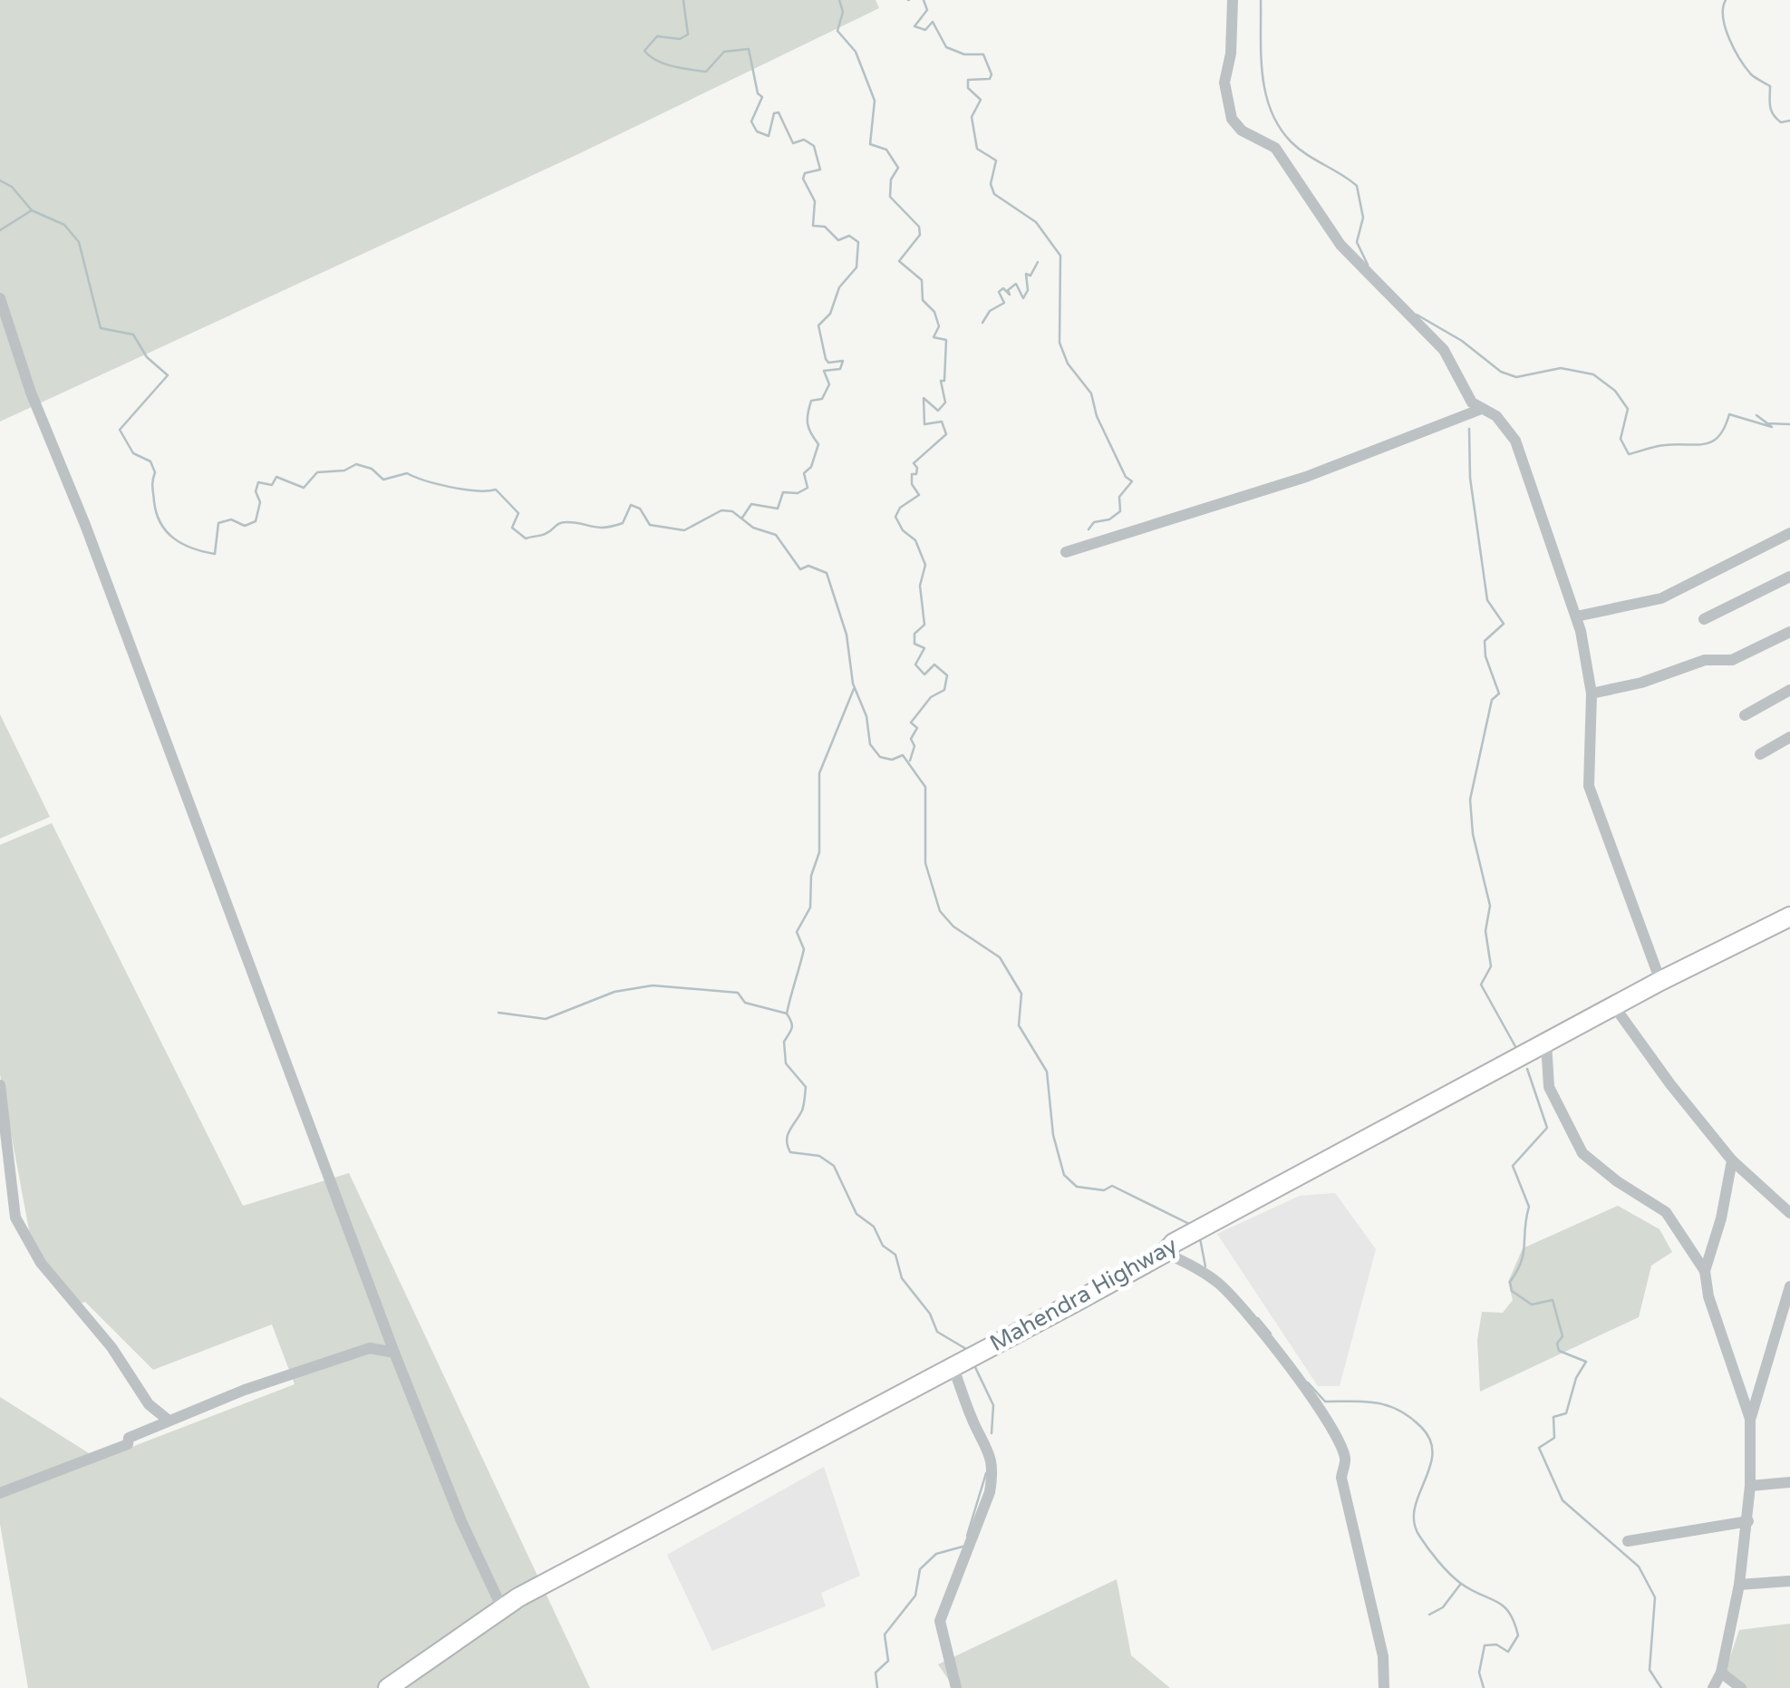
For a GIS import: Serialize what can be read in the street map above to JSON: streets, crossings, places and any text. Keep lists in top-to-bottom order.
{
  "streets": {
    "highway": ["Mahendra Highway"]
  }
}
